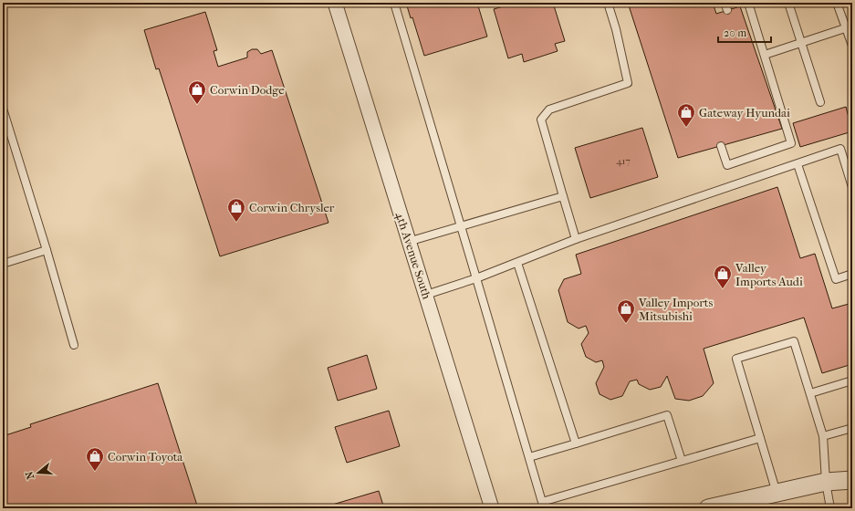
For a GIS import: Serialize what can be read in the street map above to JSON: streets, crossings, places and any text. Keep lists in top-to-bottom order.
{
  "streets": {
    "street": ["4th Avenue South"]
  },
  "places": {
    "shop": [
      "Corwin Dodge",
      "Gateway Hyundai",
      "Corwin Chrysler",
      "Valley Imports Audi",
      "Valley Imports Mitsubishi",
      "Corwin Toyota"
    ]
  },
  "house_numbers": ["417"],
  "scale_bar": "20 m",
  "north": "left"
}
